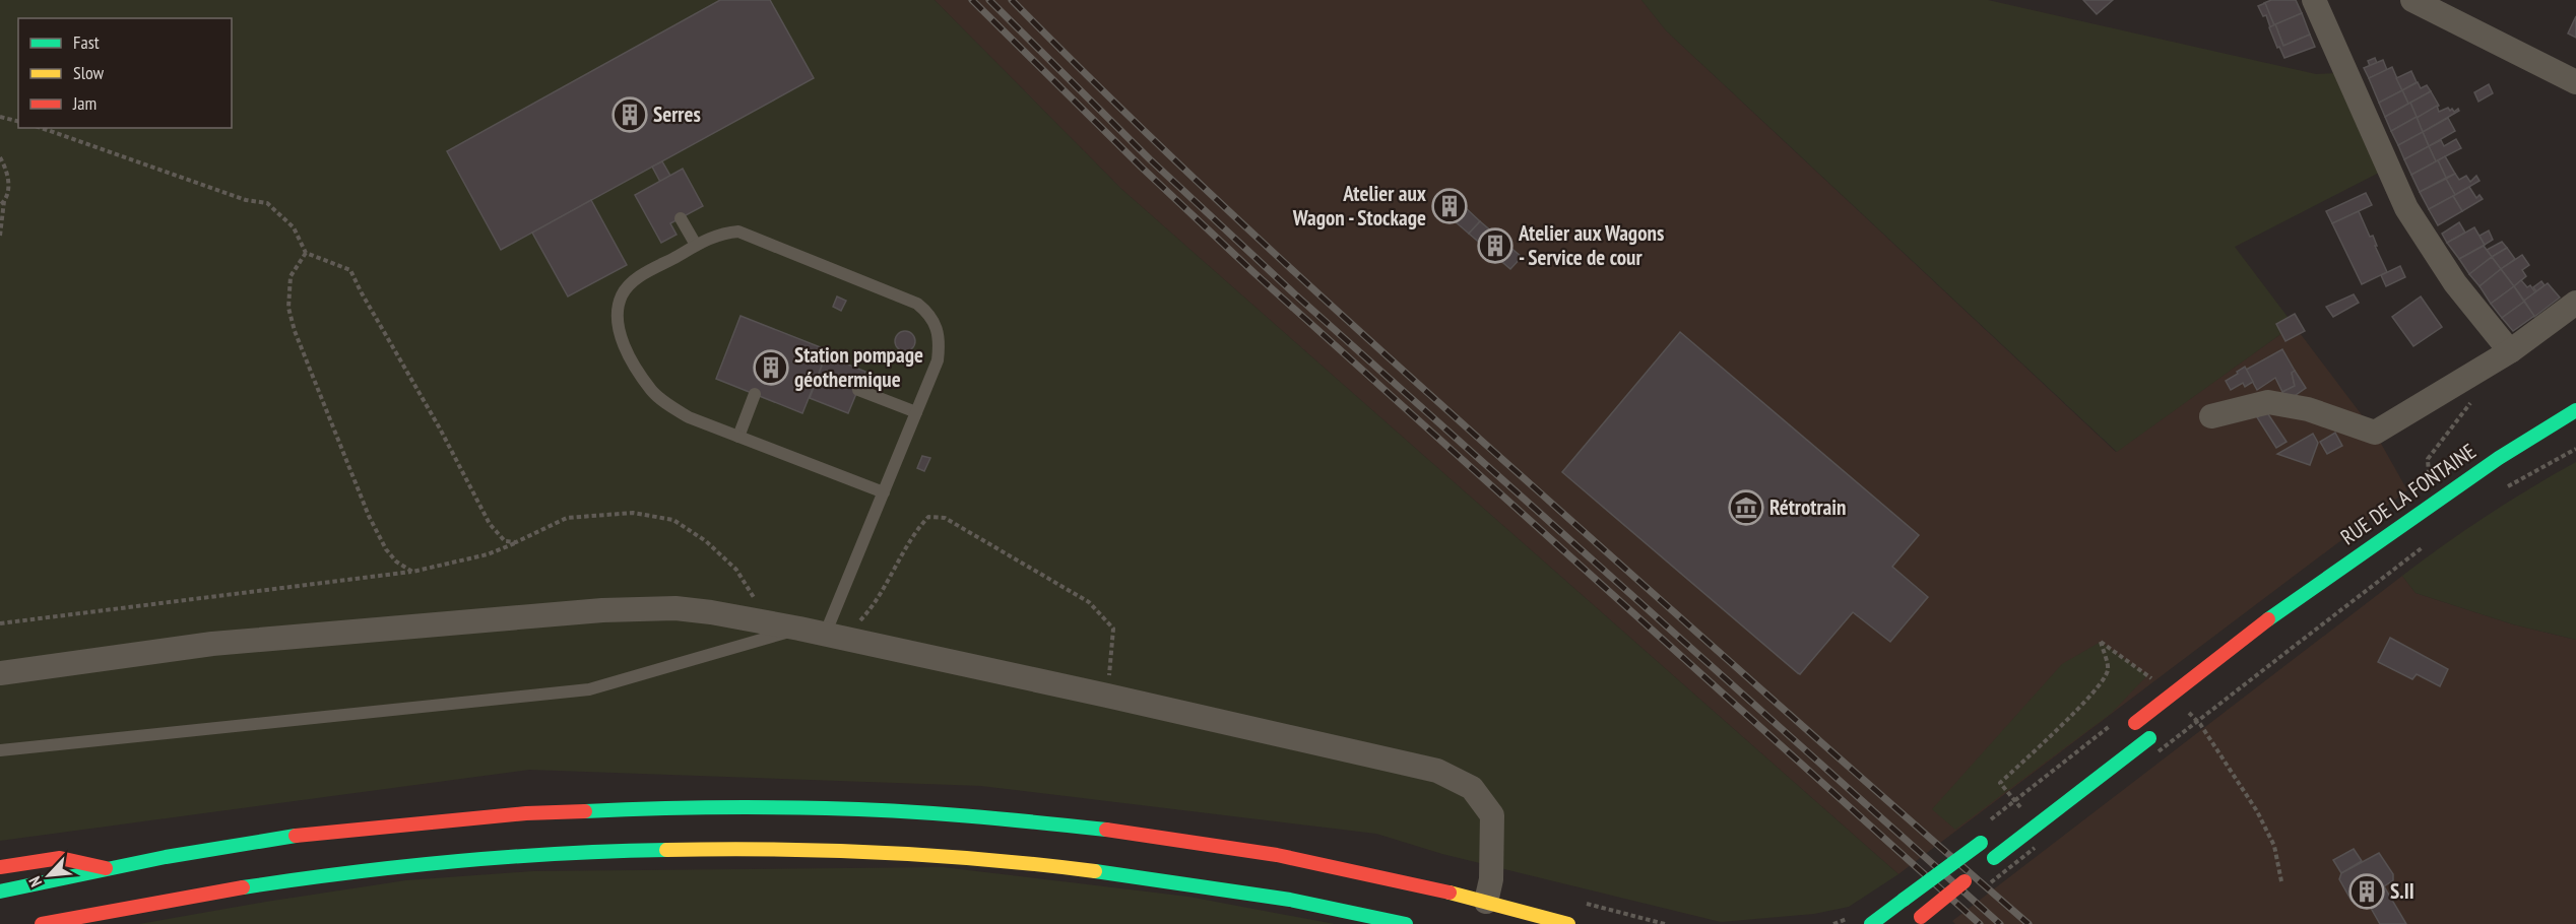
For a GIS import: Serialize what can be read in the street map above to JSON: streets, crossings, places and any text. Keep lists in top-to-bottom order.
{
  "streets": {
    "main road": ["RUE DE LA FONTAINE"]
  },
  "places": {
    "building": [
      "Serres",
      "Atelier aux Wagon - Stockage",
      "Atelier aux Wagons - Service de cour",
      "Station pompage géothermique",
      "S.II"
    ],
    "museum": ["Rétrotrain"]
  },
  "legend": ["Fast", "Slow", "Jam"],
  "north": "bottom left"
}
